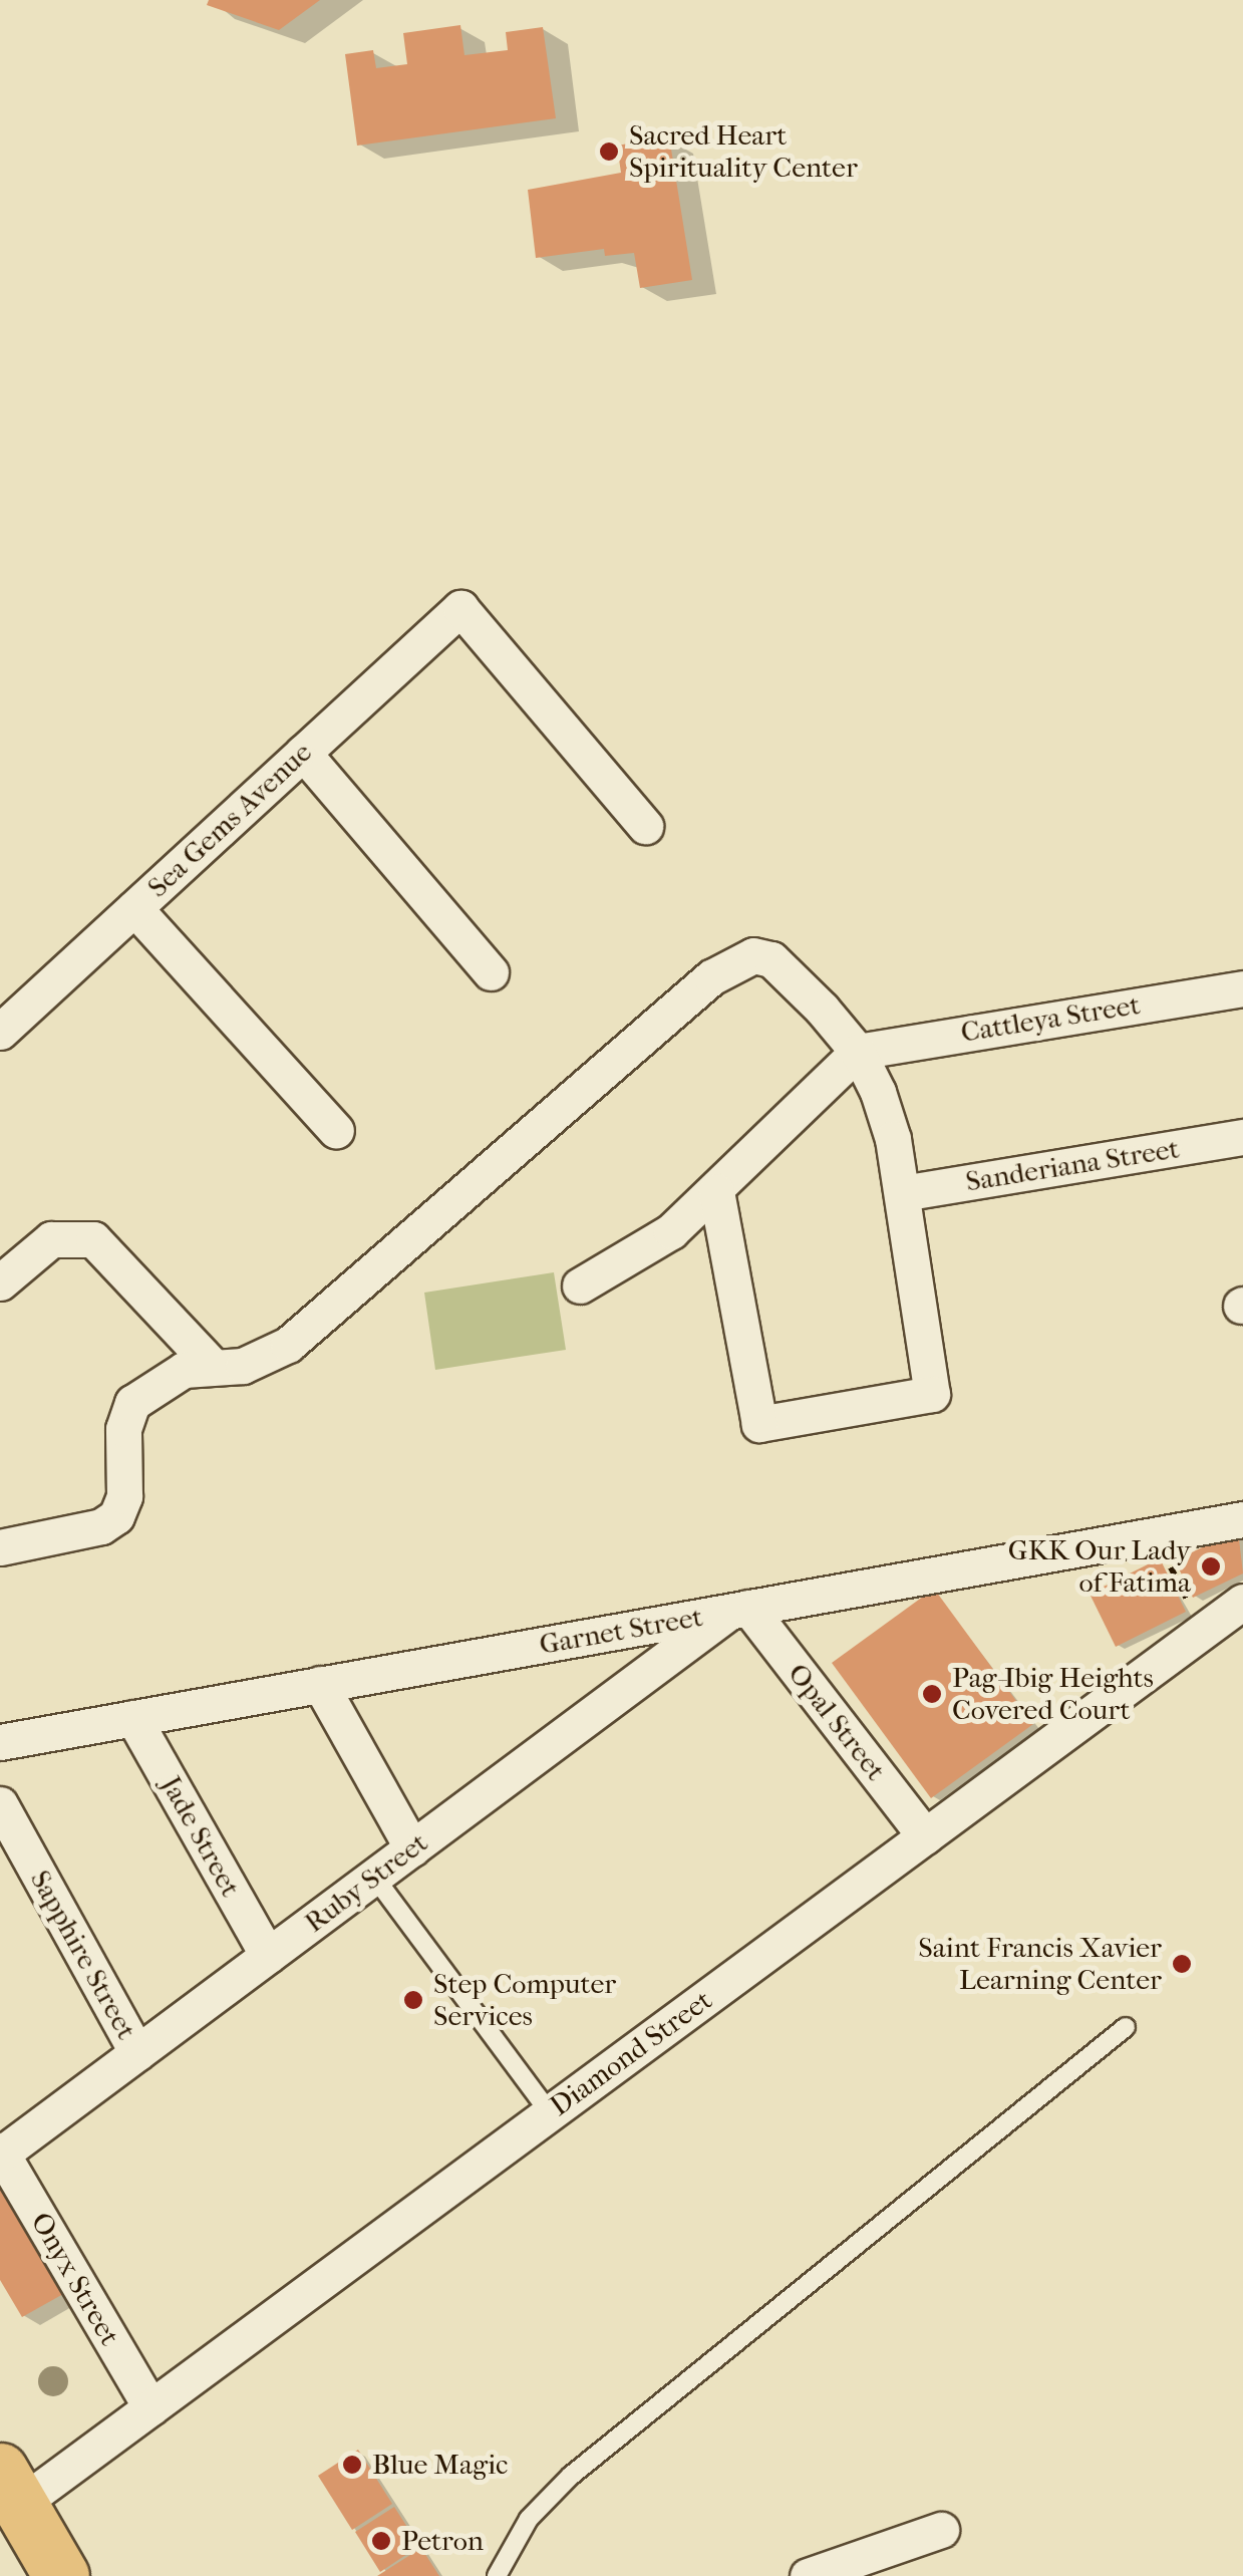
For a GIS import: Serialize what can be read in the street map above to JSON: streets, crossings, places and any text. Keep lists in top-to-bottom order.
{
  "streets": {
    "street": [
      "Sea Gems Avenue",
      "Cattleya Street",
      "Sanderiana Street",
      "Garnet Street",
      "Opal Street",
      "Jade Street",
      "Ruby Street",
      "Sapphire Street",
      "Diamond Street",
      "Onyx Street"
    ]
  },
  "crossings": [
    ["Garnet Street", "Opal Street"],
    ["Garnet Street", "Jade Street"],
    ["Garnet Street", "Ruby Street"],
    ["Opal Street", "Ruby Street"],
    ["Opal Street", "Diamond Street"],
    ["Jade Street", "Ruby Street"],
    ["Ruby Street", "Sapphire Street"],
    ["Ruby Street", "Onyx Street"],
    ["Diamond Street", "Onyx Street"]
  ],
  "places": [
    "Sacred Heart Spirituality Center",
    "GKK Our Lady of Fatima",
    "Pag-Ibig Heights Covered Court",
    "Saint Francis Xavier Learning Center",
    "Step Computer Services",
    "Blue Magic",
    "Petron"
  ]
}
